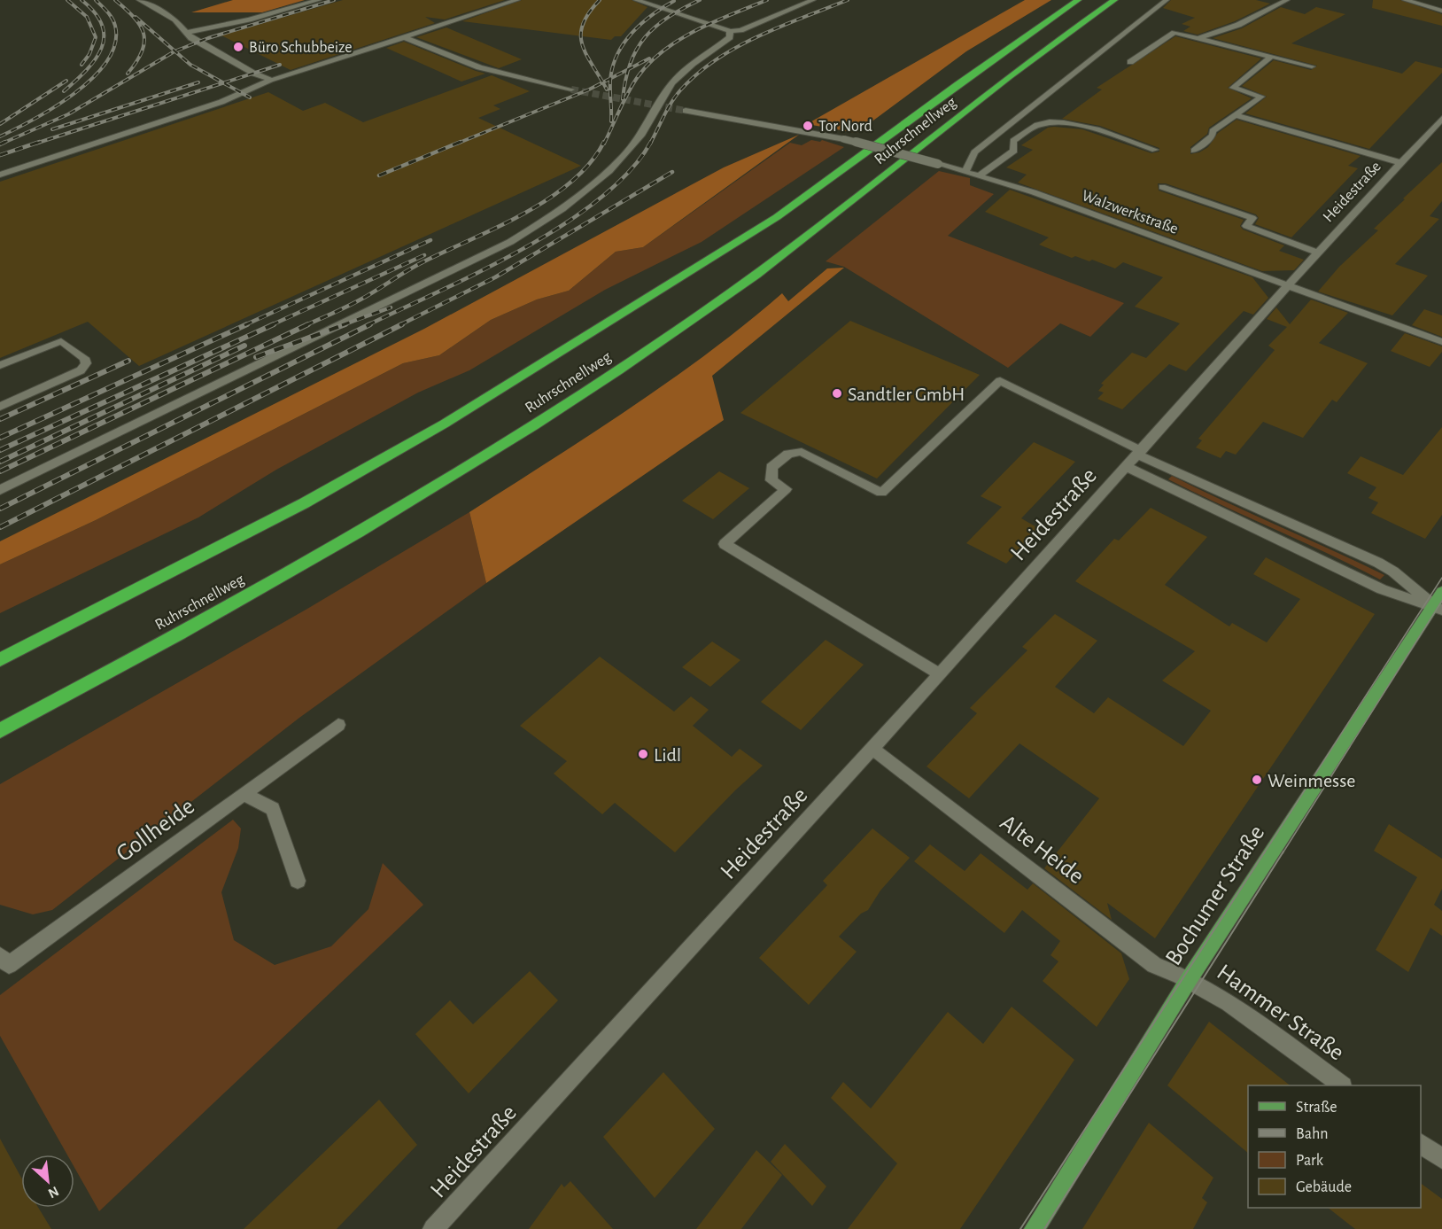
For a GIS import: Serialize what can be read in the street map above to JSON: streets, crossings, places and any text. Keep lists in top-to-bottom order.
{
  "streets": {
    "highway": ["Ruhrschnellweg"],
    "main road": ["Bochumer Straße"],
    "street": [
      "Heidestraße",
      "Walzwerkstraße",
      "Gollheide",
      "Alte Heide",
      "Hammer Straße"
    ]
  },
  "crossings": [
    ["Heidestraße", "Walzwerkstraße"],
    ["Heidestraße", "Alte Heide"],
    ["Heidestraße", "Bochumer Straße"],
    ["Alte Heide", "Bochumer Straße"],
    ["Alte Heide", "Hammer Straße"],
    ["Bochumer Straße", "Hammer Straße"]
  ],
  "places": [
    "Büro Schubbeize",
    "Tor Nord",
    "Sandtler GmbH",
    "Lidl",
    "Weinmesse"
  ],
  "legend": [
    "Straße",
    "Bahn",
    "Park",
    "Gebäude"
  ],
  "north": "bottom right"
}
